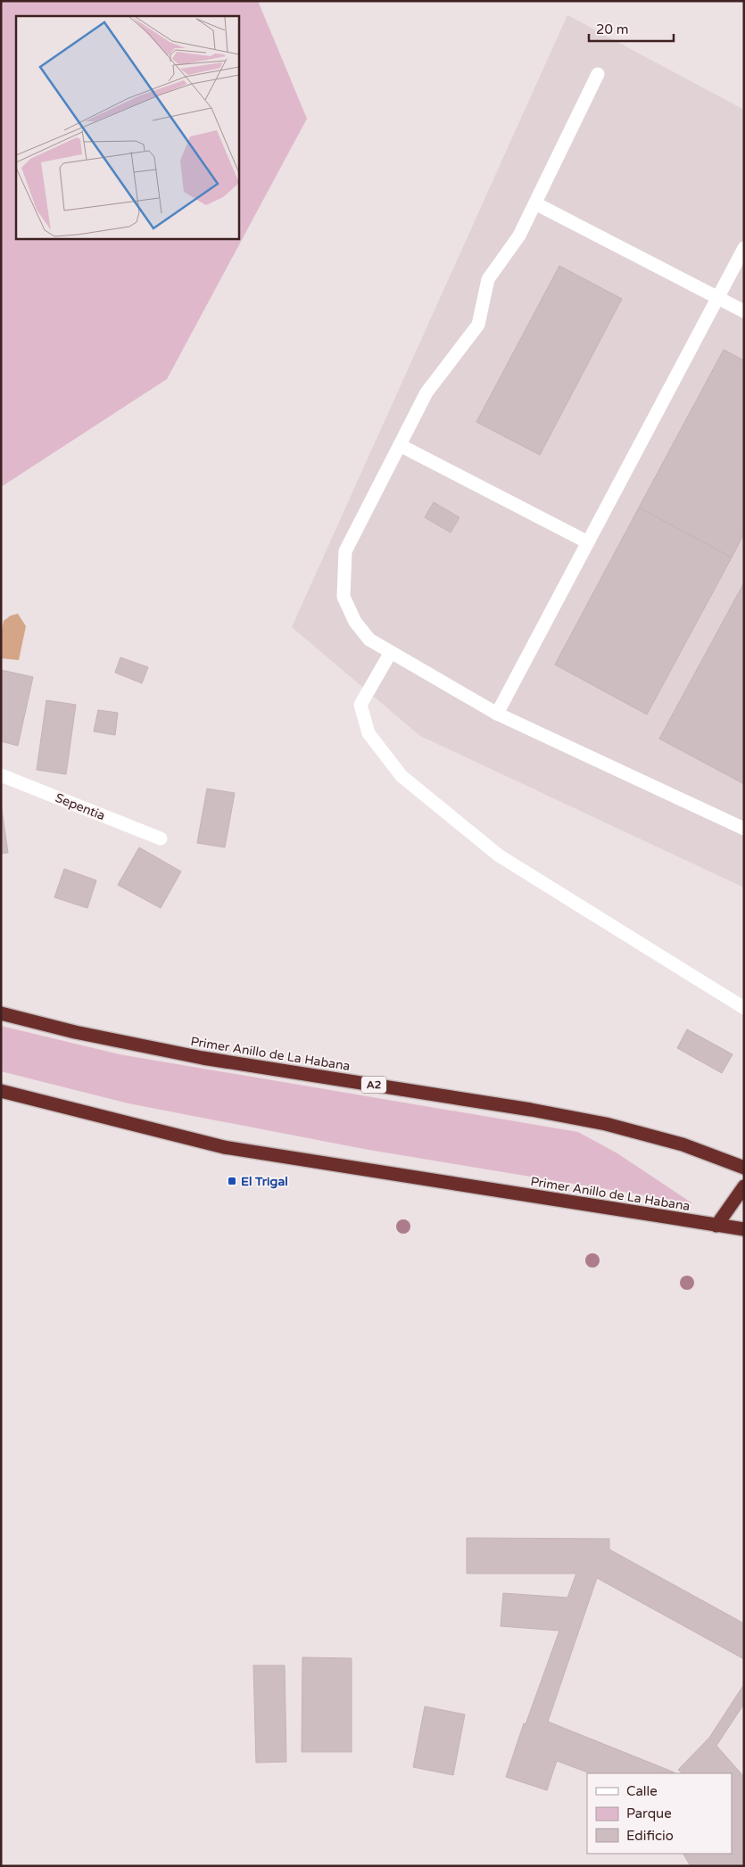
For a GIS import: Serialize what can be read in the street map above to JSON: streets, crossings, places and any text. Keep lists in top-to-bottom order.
{
  "streets": {
    "highway": ["Primer Anillo de La Habana", "A2"],
    "street": ["Sepentia"]
  },
  "places": {
    "transit": ["El Trigal"]
  },
  "legend": ["Calle", "Parque", "Edificio"],
  "scale_bar": "20 m"
}
